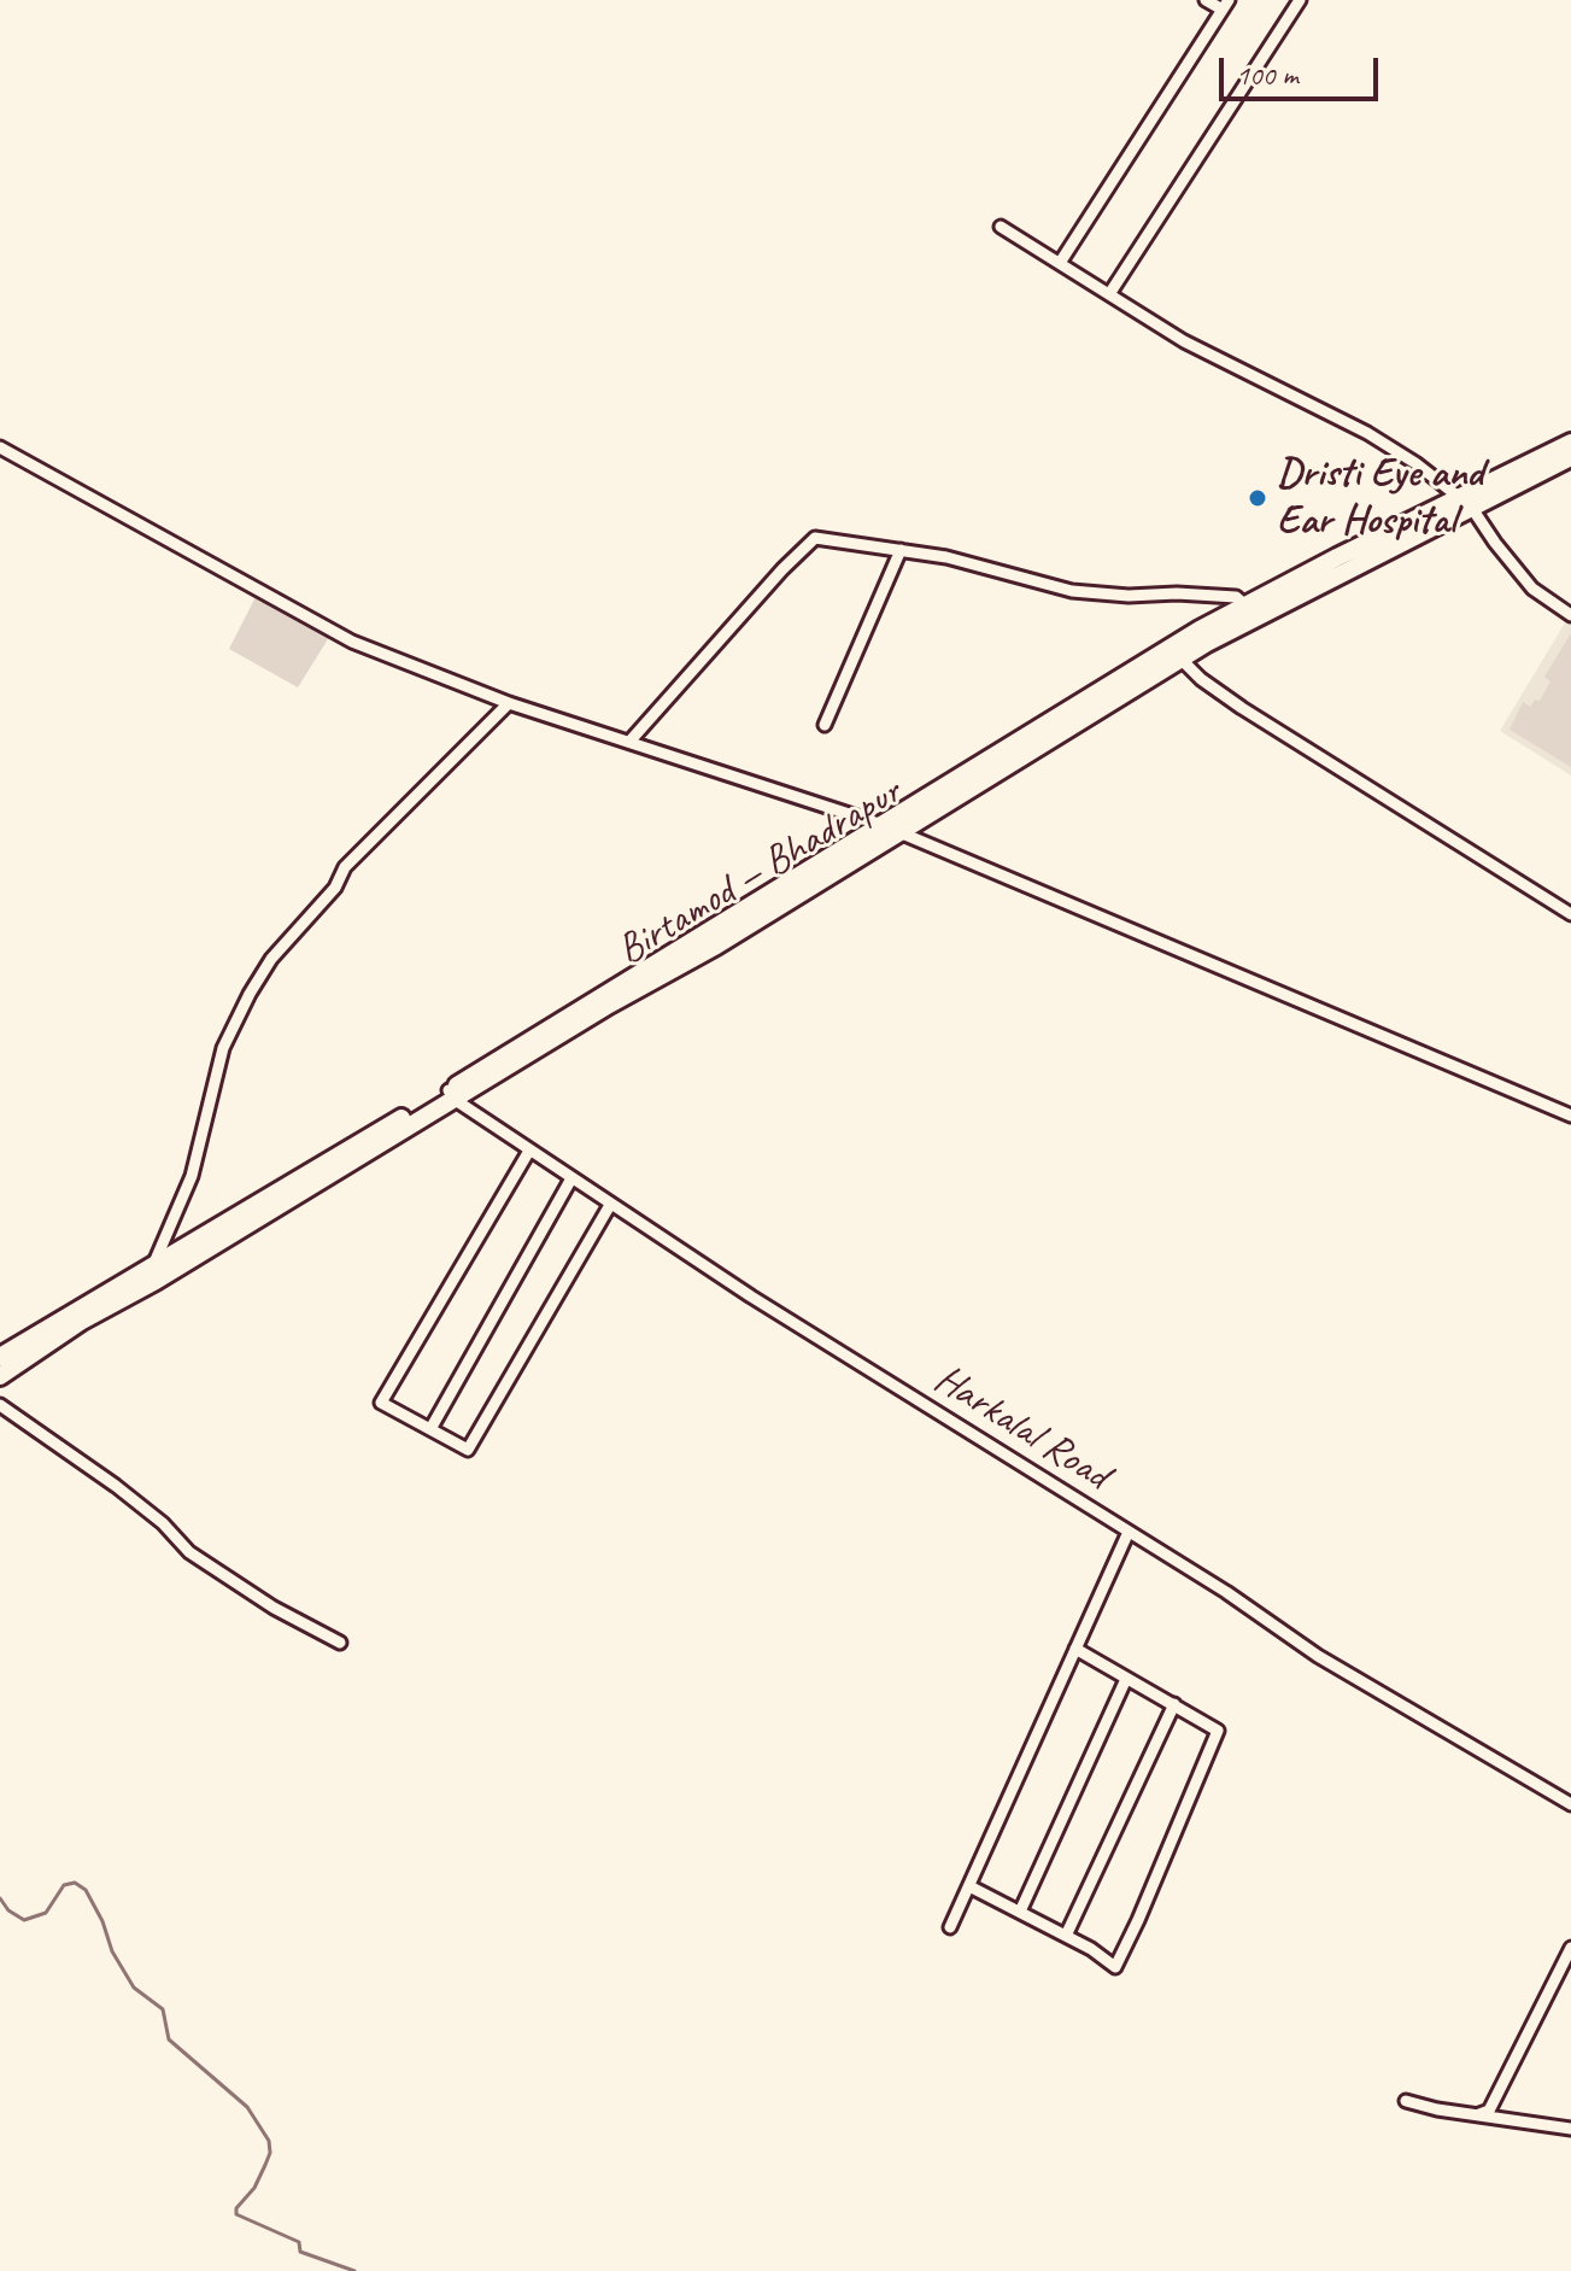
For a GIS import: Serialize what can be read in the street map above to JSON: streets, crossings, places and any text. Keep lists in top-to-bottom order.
{
  "streets": {
    "main road": ["Birtamod — Bhadrapur"],
    "street": ["Harkalal Road"]
  },
  "crossings": [
    ["Birtamod — Bhadrapur", "Harkalal Road"]
  ],
  "places": ["Dristi Eye and Ear Hospital"],
  "scale_bar": "100 m"
}
